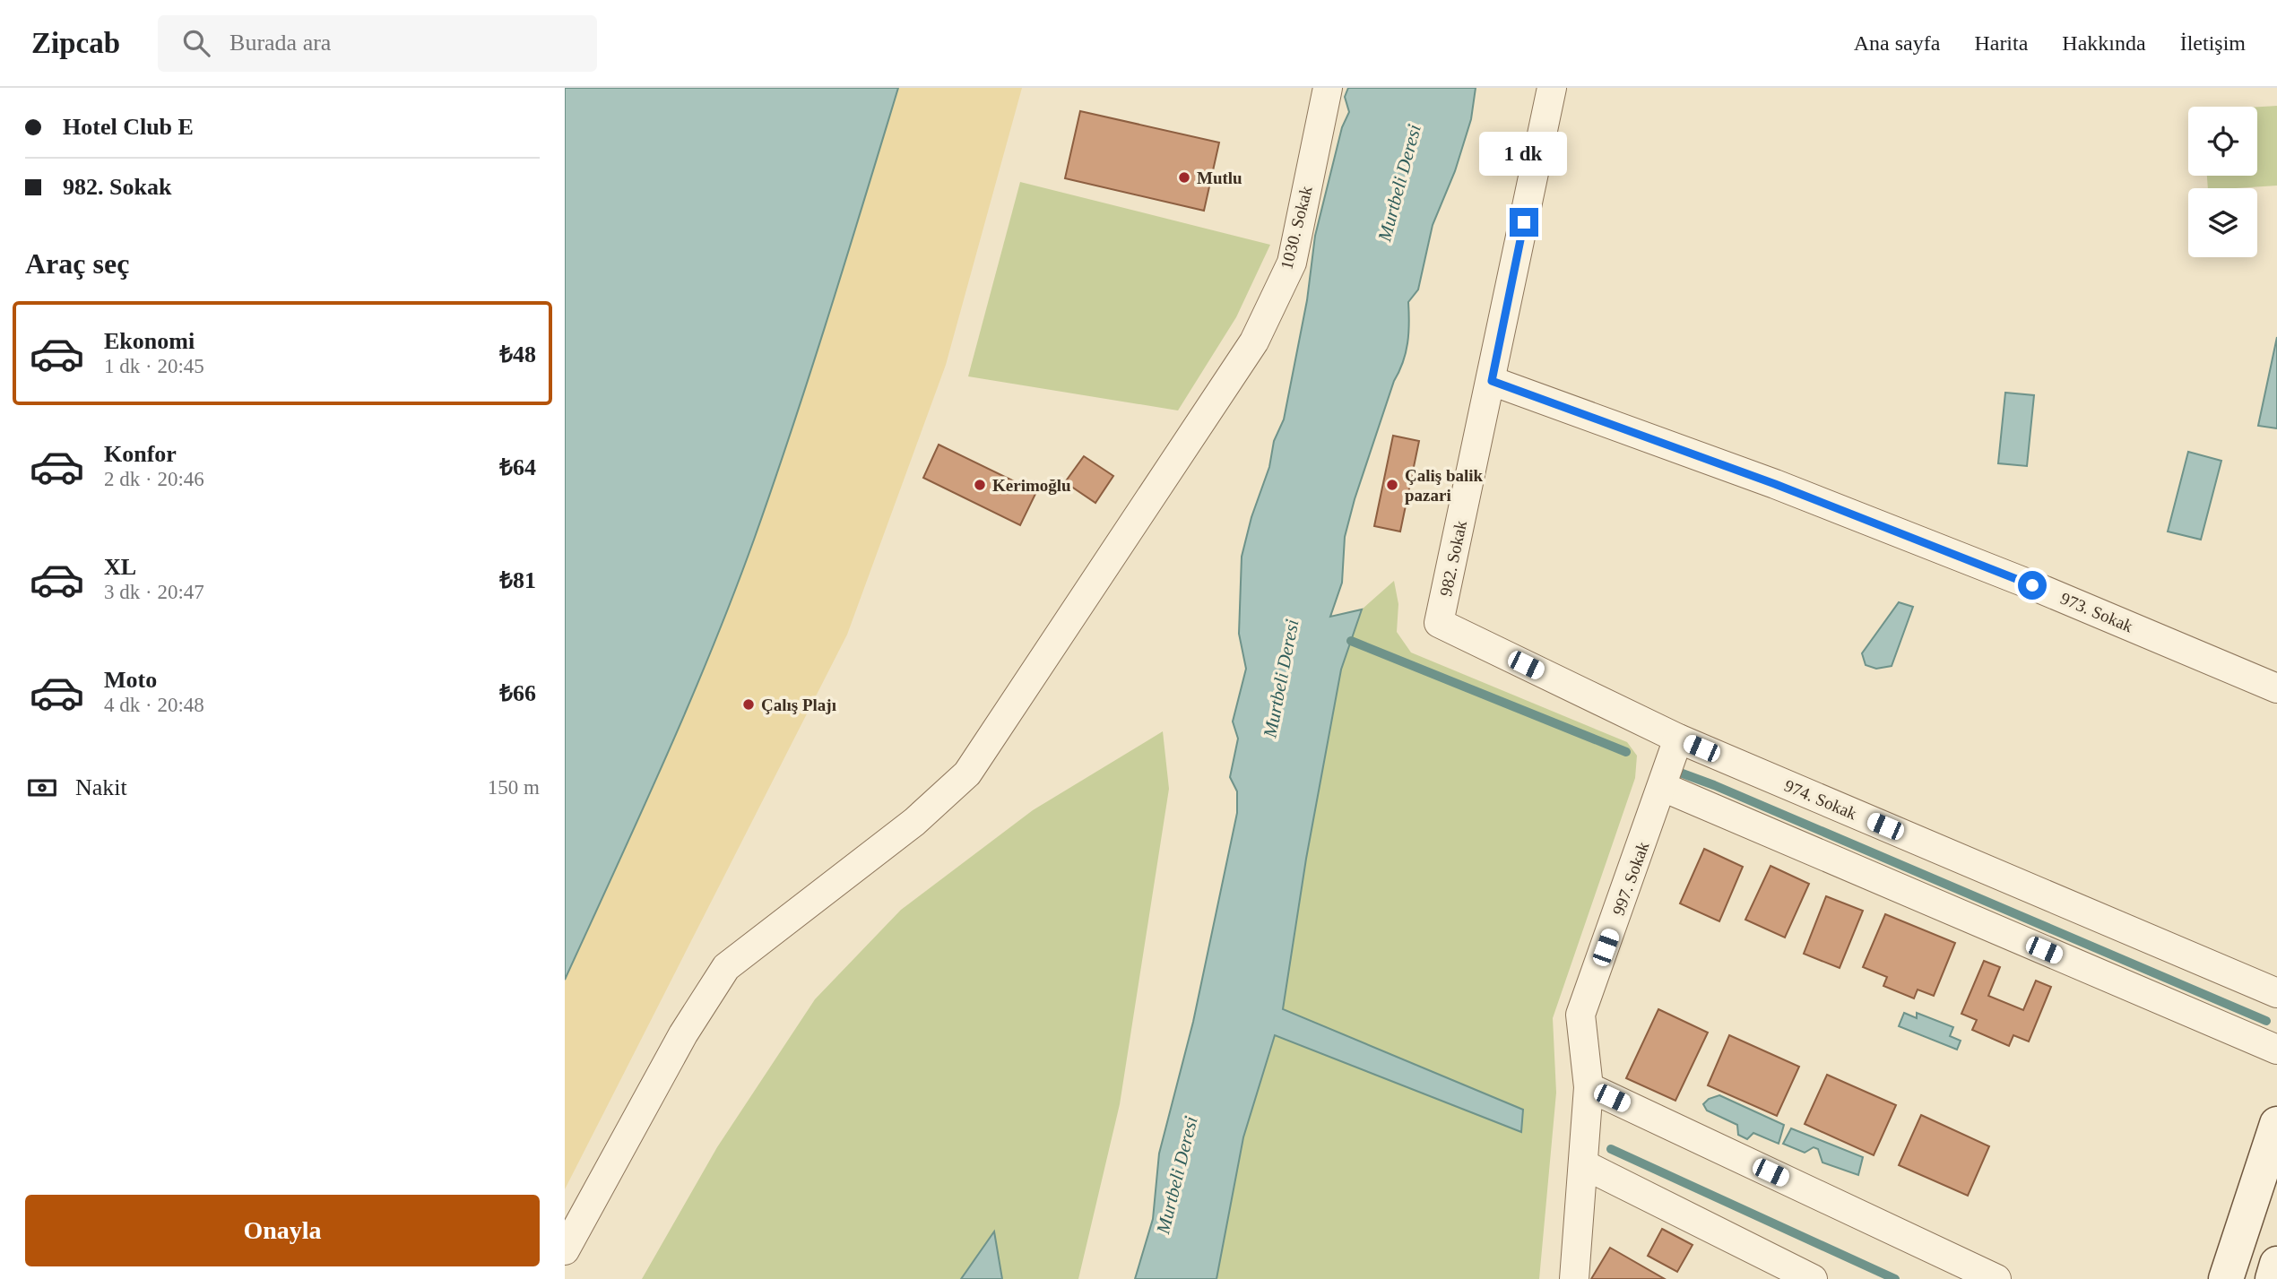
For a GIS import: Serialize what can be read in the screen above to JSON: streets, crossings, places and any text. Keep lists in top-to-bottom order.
{
  "streets": {
    "street": [
      "1030. Sokak",
      "982. Sokak",
      "973. Sokak",
      "974. Sokak",
      "997. Sokak"
    ]
  },
  "crossings": [
    ["982. Sokak", "973. Sokak"],
    ["982. Sokak", "974. Sokak"],
    ["974. Sokak", "997. Sokak"]
  ],
  "water": ["Murtbeli Deresi"],
  "places": [
    "Mutlu",
    "Kerimoğlu",
    "Çaliş balik pazari",
    "Çalış Plajı"
  ],
  "page": {
    "header": "Zipcab",
    "search": "Burada ara",
    "nav": [
      "Ana sayfa",
      "Harita",
      "Hakkında",
      "İletişim"
    ],
    "banner": ["Hotel Club E", "982. Sokak"],
    "bubble": "1 dk",
    "heading": "Araç seç",
    "list": [
      {
        "name": "Ekonomi",
        "note": "1 dk · 20:45",
        "value": "₺48"
      },
      {
        "name": "Konfor",
        "note": "2 dk · 20:46",
        "value": "₺64"
      },
      {
        "name": "XL",
        "note": "3 dk · 20:47",
        "value": "₺81"
      },
      {
        "name": "Moto",
        "note": "4 dk · 20:48",
        "value": "₺66"
      }
    ],
    "pay": ["Nakit", "150 m"],
    "buttons": "Onayla"
  }
}
